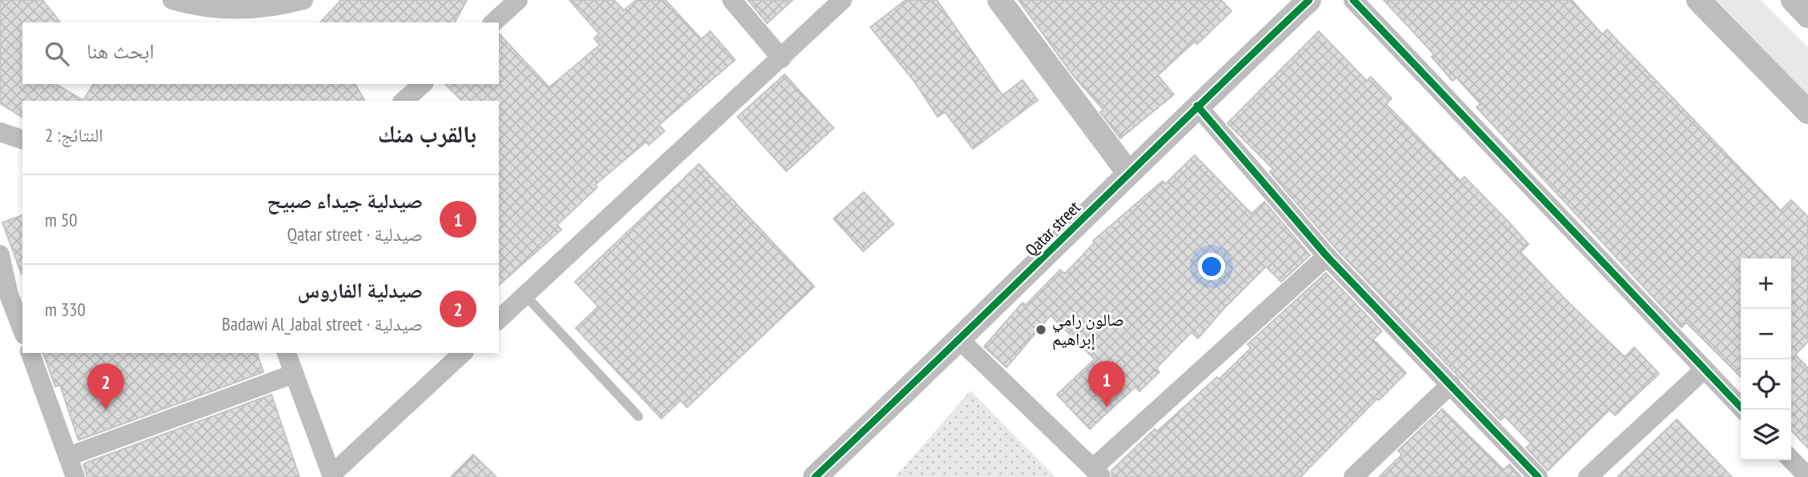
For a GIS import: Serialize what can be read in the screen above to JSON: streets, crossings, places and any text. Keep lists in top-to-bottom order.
{
  "streets": {
    "street": ["Qatar street"]
  },
  "places": ["صالون رامي إبراهيم"],
  "page": {
    "search": "ابحث هنا",
    "heading": ["بالقرب منك", "النتائج: 2"],
    "list": [
      {
        "mark": "1",
        "name": "صيدلية جيداء صبيح",
        "note": "صيدلية · Qatar street",
        "value": "50 m"
      },
      {
        "mark": "2",
        "name": "صيدلية الفاروس",
        "note": "صيدلية · Badawi Al_Jabal street",
        "value": "330 m"
      }
    ],
    "map_buttons": ["+", "−"],
    "pins": ["1", "2"]
  }
}
